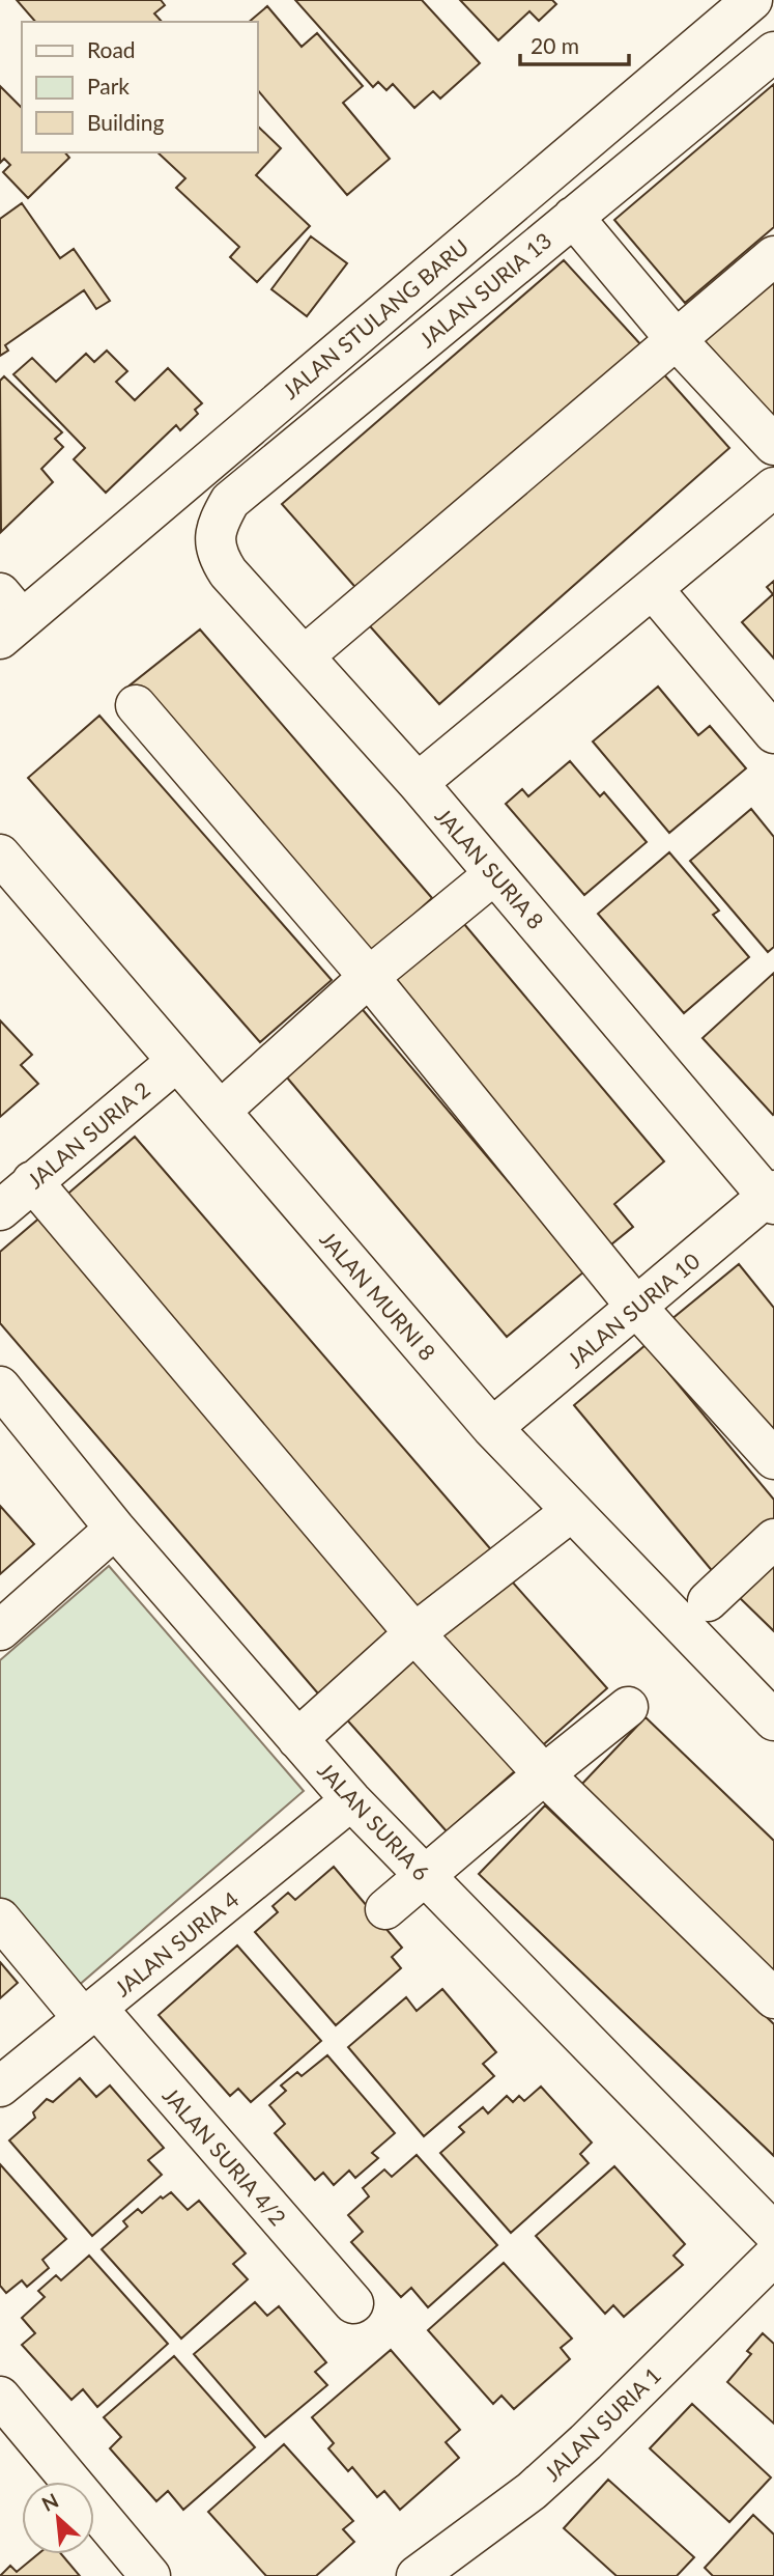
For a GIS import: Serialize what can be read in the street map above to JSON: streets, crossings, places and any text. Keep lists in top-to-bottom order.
{
  "streets": {
    "street": [
      "JALAN SURIA 13",
      "JALAN STULANG BARU",
      "JALAN SURIA 8",
      "JALAN SURIA 2",
      "JALAN MURNI 8",
      "JALAN SURIA 10",
      "JALAN SURIA 6",
      "JALAN SURIA 4",
      "JALAN SURIA 4/2",
      "JALAN SURIA 1"
    ]
  },
  "crossings": [
    ["JALAN SURIA 13", "JALAN SURIA 8"],
    ["JALAN SURIA 8", "JALAN SURIA 10"],
    ["JALAN SURIA 2", "JALAN MURNI 8"],
    ["JALAN MURNI 8", "JALAN SURIA 10"],
    ["JALAN SURIA 6", "JALAN SURIA 4"],
    ["JALAN SURIA 4", "JALAN SURIA 4/2"]
  ],
  "legend": ["Road", "Park", "Building"],
  "scale_bar": "20 m",
  "north": "top left"
}
